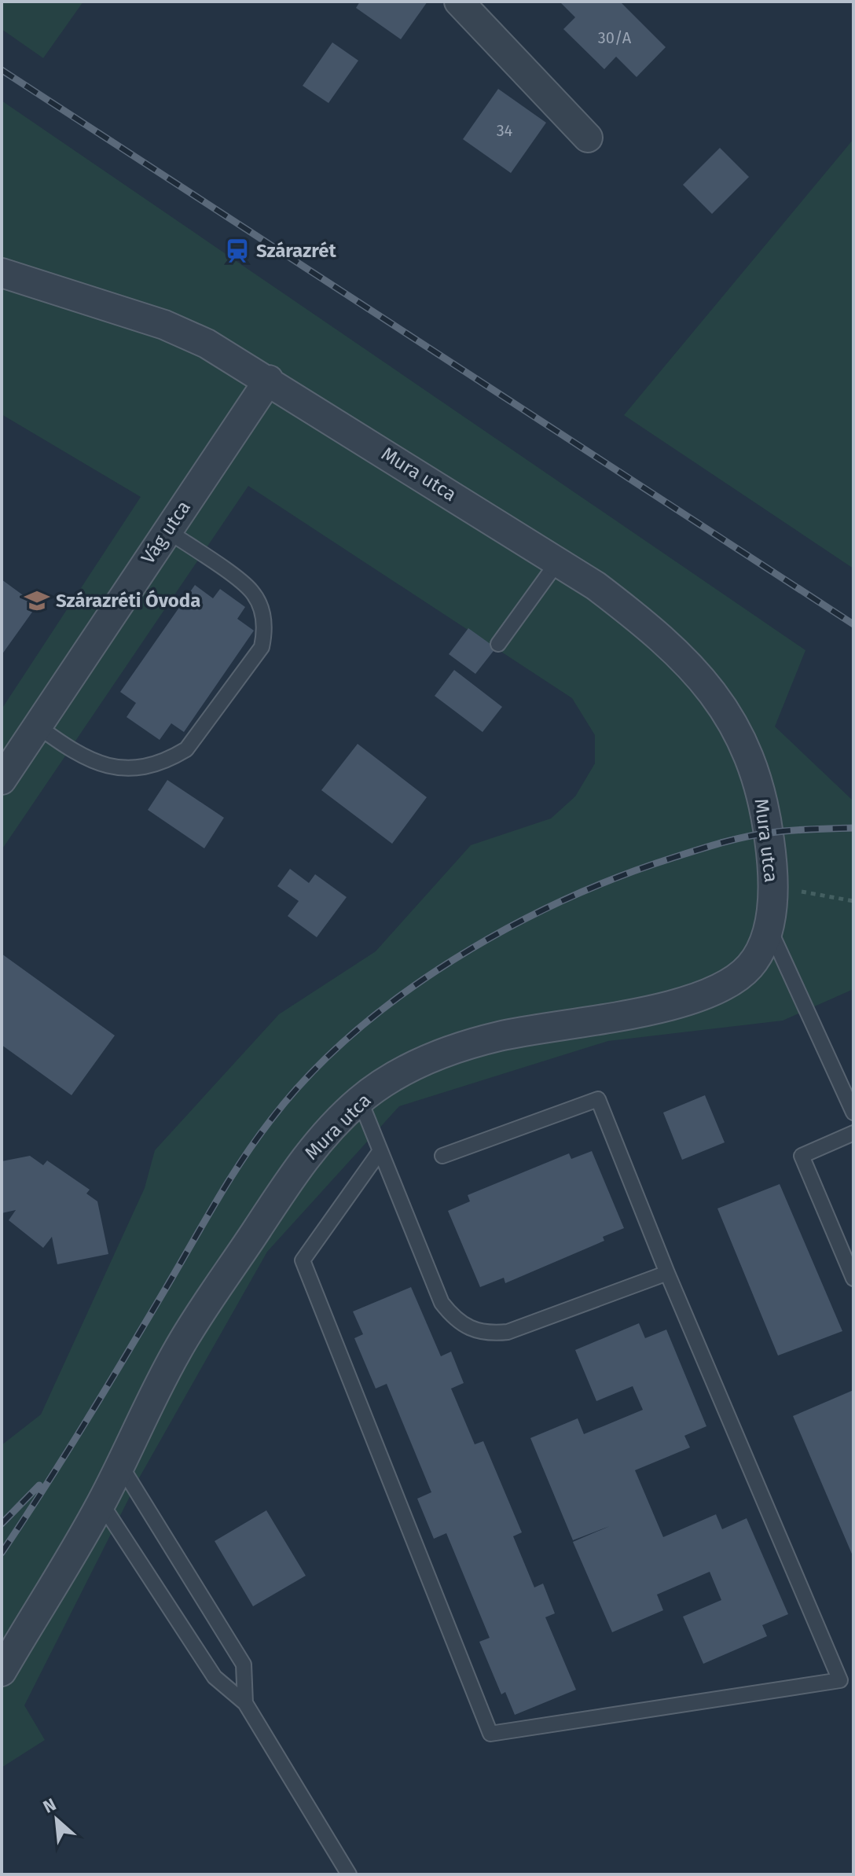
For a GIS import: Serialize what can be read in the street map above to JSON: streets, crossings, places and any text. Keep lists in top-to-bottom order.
{
  "streets": {
    "street": ["Mura utca", "Vág utca"]
  },
  "crossings": [
    ["Mura utca", "Vág utca"]
  ],
  "places": {
    "station": ["Szárazrét"],
    "school or university": ["Szárazréti Óvoda"]
  },
  "house_numbers": ["30/A", "34"],
  "north": "top left"
}
